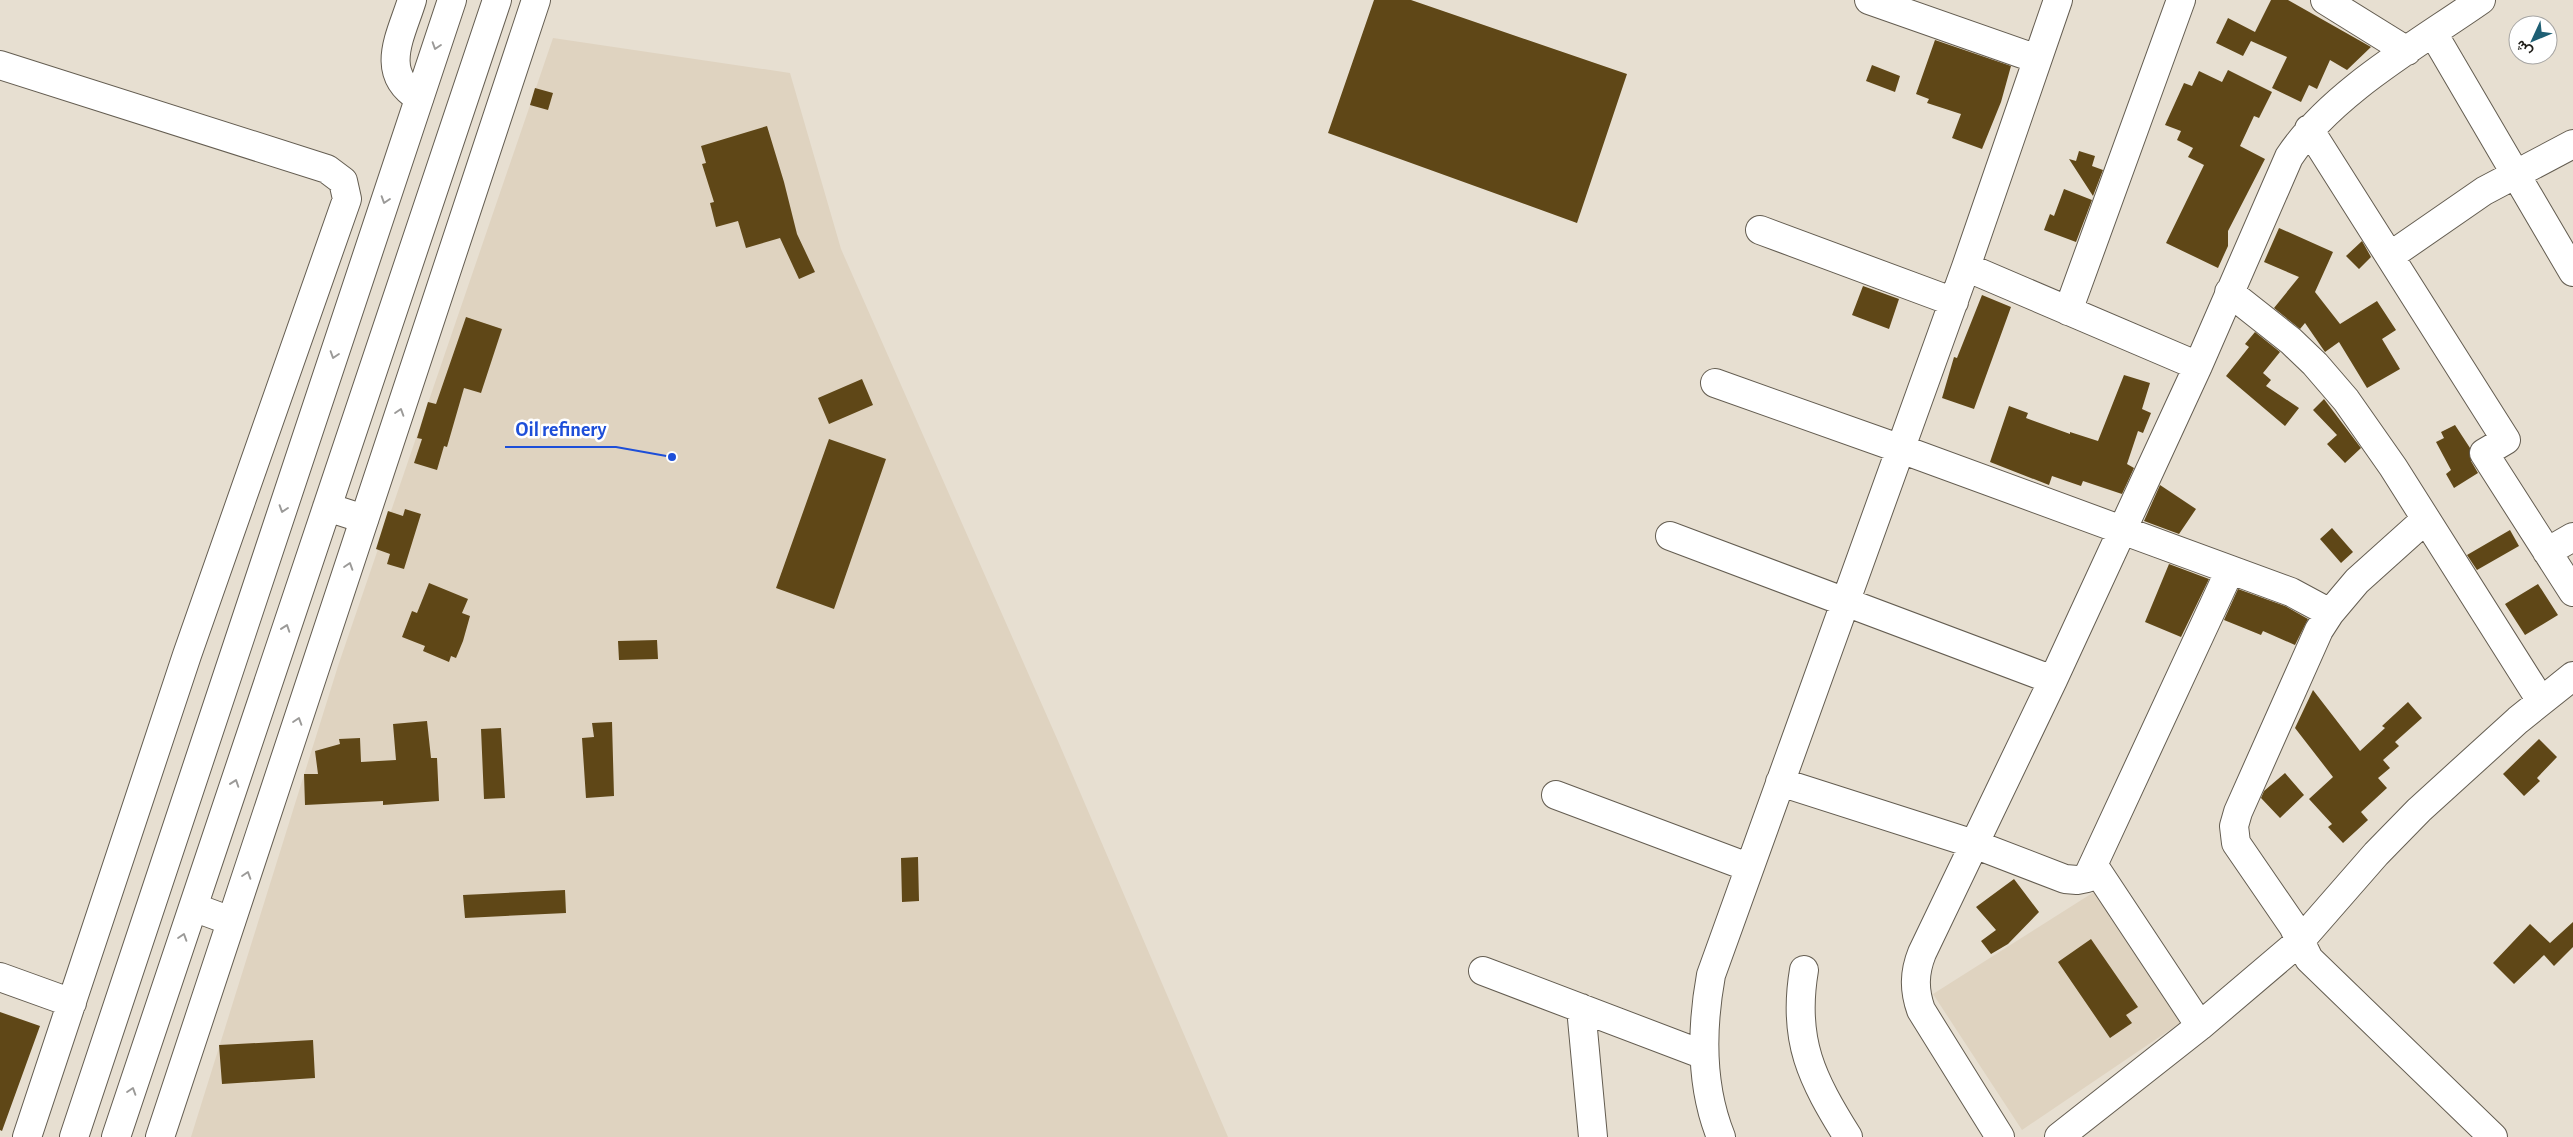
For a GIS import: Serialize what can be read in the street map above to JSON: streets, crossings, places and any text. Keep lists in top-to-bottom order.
{
  "places": ["Oil refinery"],
  "north": "bottom left"
}
